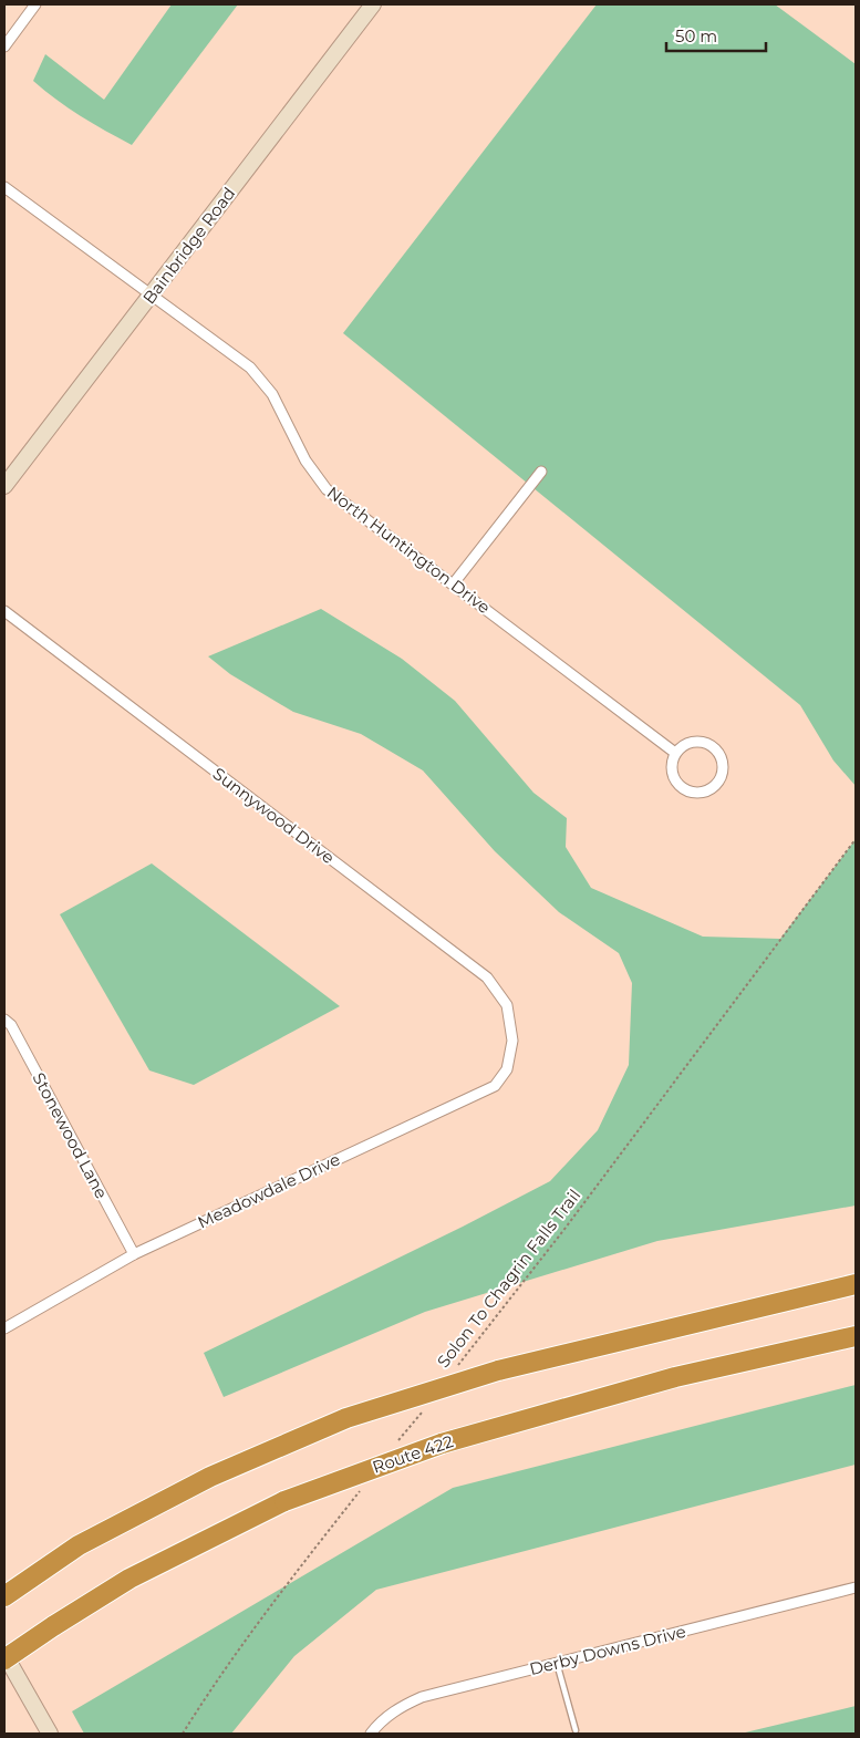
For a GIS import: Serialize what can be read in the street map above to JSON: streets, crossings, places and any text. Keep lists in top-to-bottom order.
{
  "streets": {
    "highway": ["Route 422"],
    "street": [
      "Bainbridge Road",
      "North Huntington Drive",
      "Sunnywood Drive",
      "Stonewood Lane",
      "Meadowdale Drive",
      "Derby Downs Drive"
    ],
    "path": ["Solon To Chagrin Falls Trail"]
  },
  "crossings": [
    ["Bainbridge Road", "North Huntington Drive"],
    ["Sunnywood Drive", "Meadowdale Drive"],
    ["Stonewood Lane", "Meadowdale Drive"]
  ],
  "scale_bar": "50 m"
}
